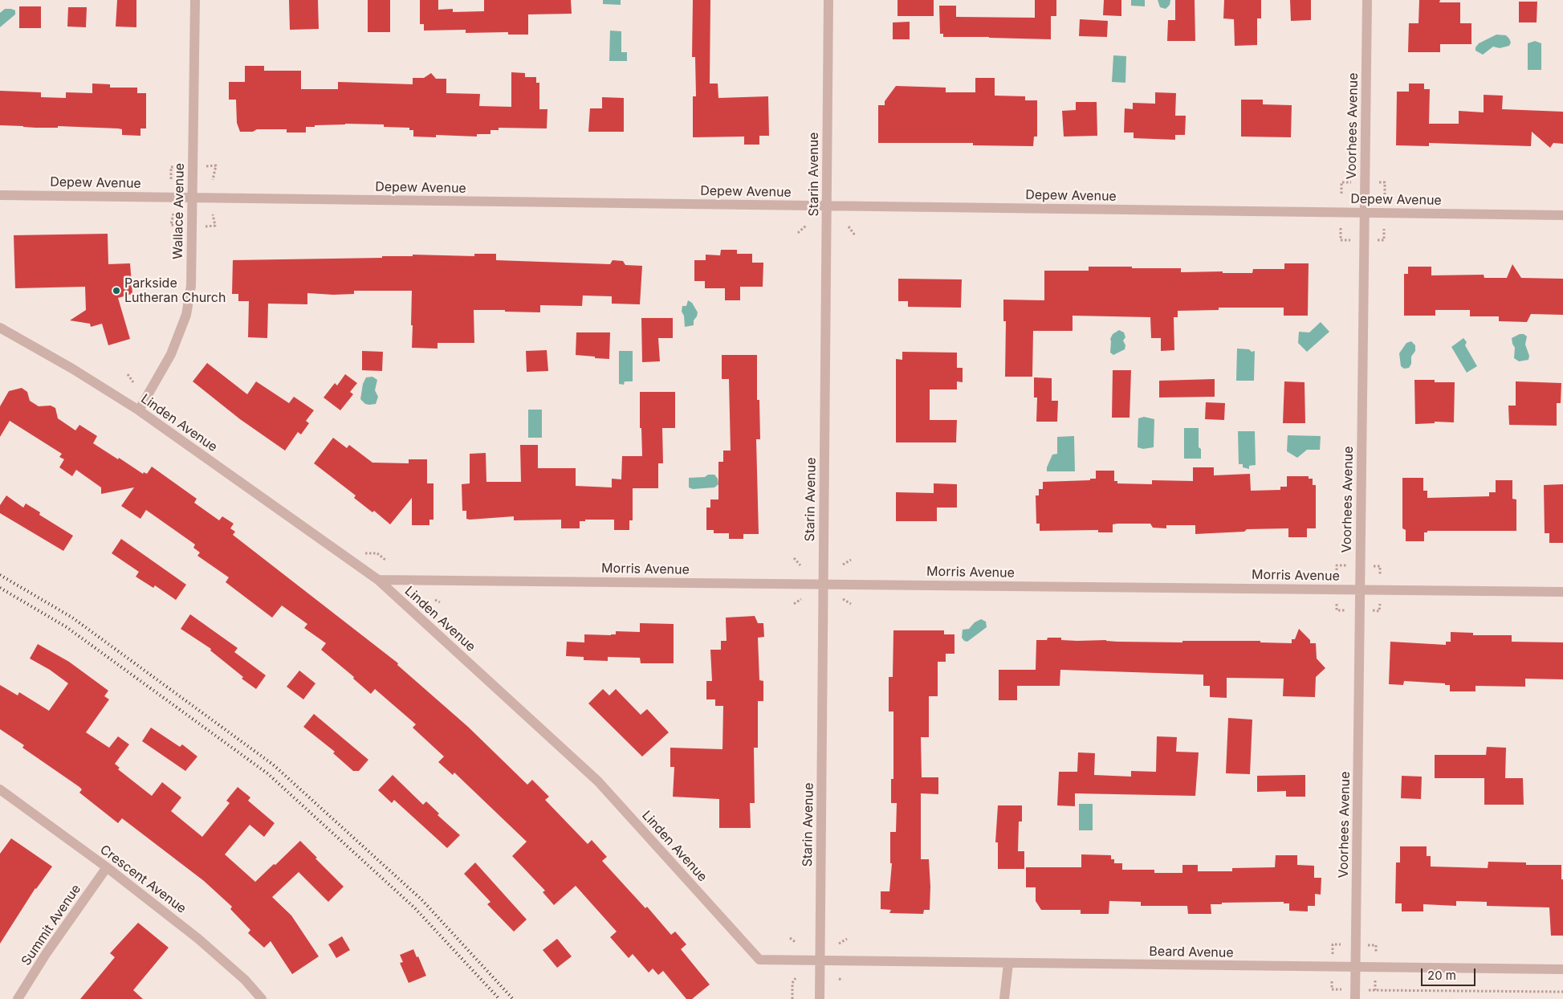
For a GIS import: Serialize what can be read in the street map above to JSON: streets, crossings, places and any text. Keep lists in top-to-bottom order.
{
  "streets": {
    "street": [
      "Voorhees Avenue",
      "Starin Avenue",
      "Depew Avenue",
      "Wallace Avenue",
      "Linden Avenue",
      "Morris Avenue",
      "Crescent Avenue",
      "Summit Avenue",
      "Beard Avenue"
    ]
  },
  "crossings": [
    ["Voorhees Avenue", "Depew Avenue"],
    ["Voorhees Avenue", "Morris Avenue"],
    ["Voorhees Avenue", "Beard Avenue"],
    ["Starin Avenue", "Depew Avenue"],
    ["Starin Avenue", "Linden Avenue"],
    ["Starin Avenue", "Morris Avenue"],
    ["Starin Avenue", "Beard Avenue"],
    ["Depew Avenue", "Wallace Avenue"],
    ["Wallace Avenue", "Linden Avenue"],
    ["Linden Avenue", "Morris Avenue"],
    ["Linden Avenue", "Beard Avenue"],
    ["Crescent Avenue", "Summit Avenue"]
  ],
  "places": ["Parkside Lutheran Church"],
  "scale_bar": "20 m"
}
